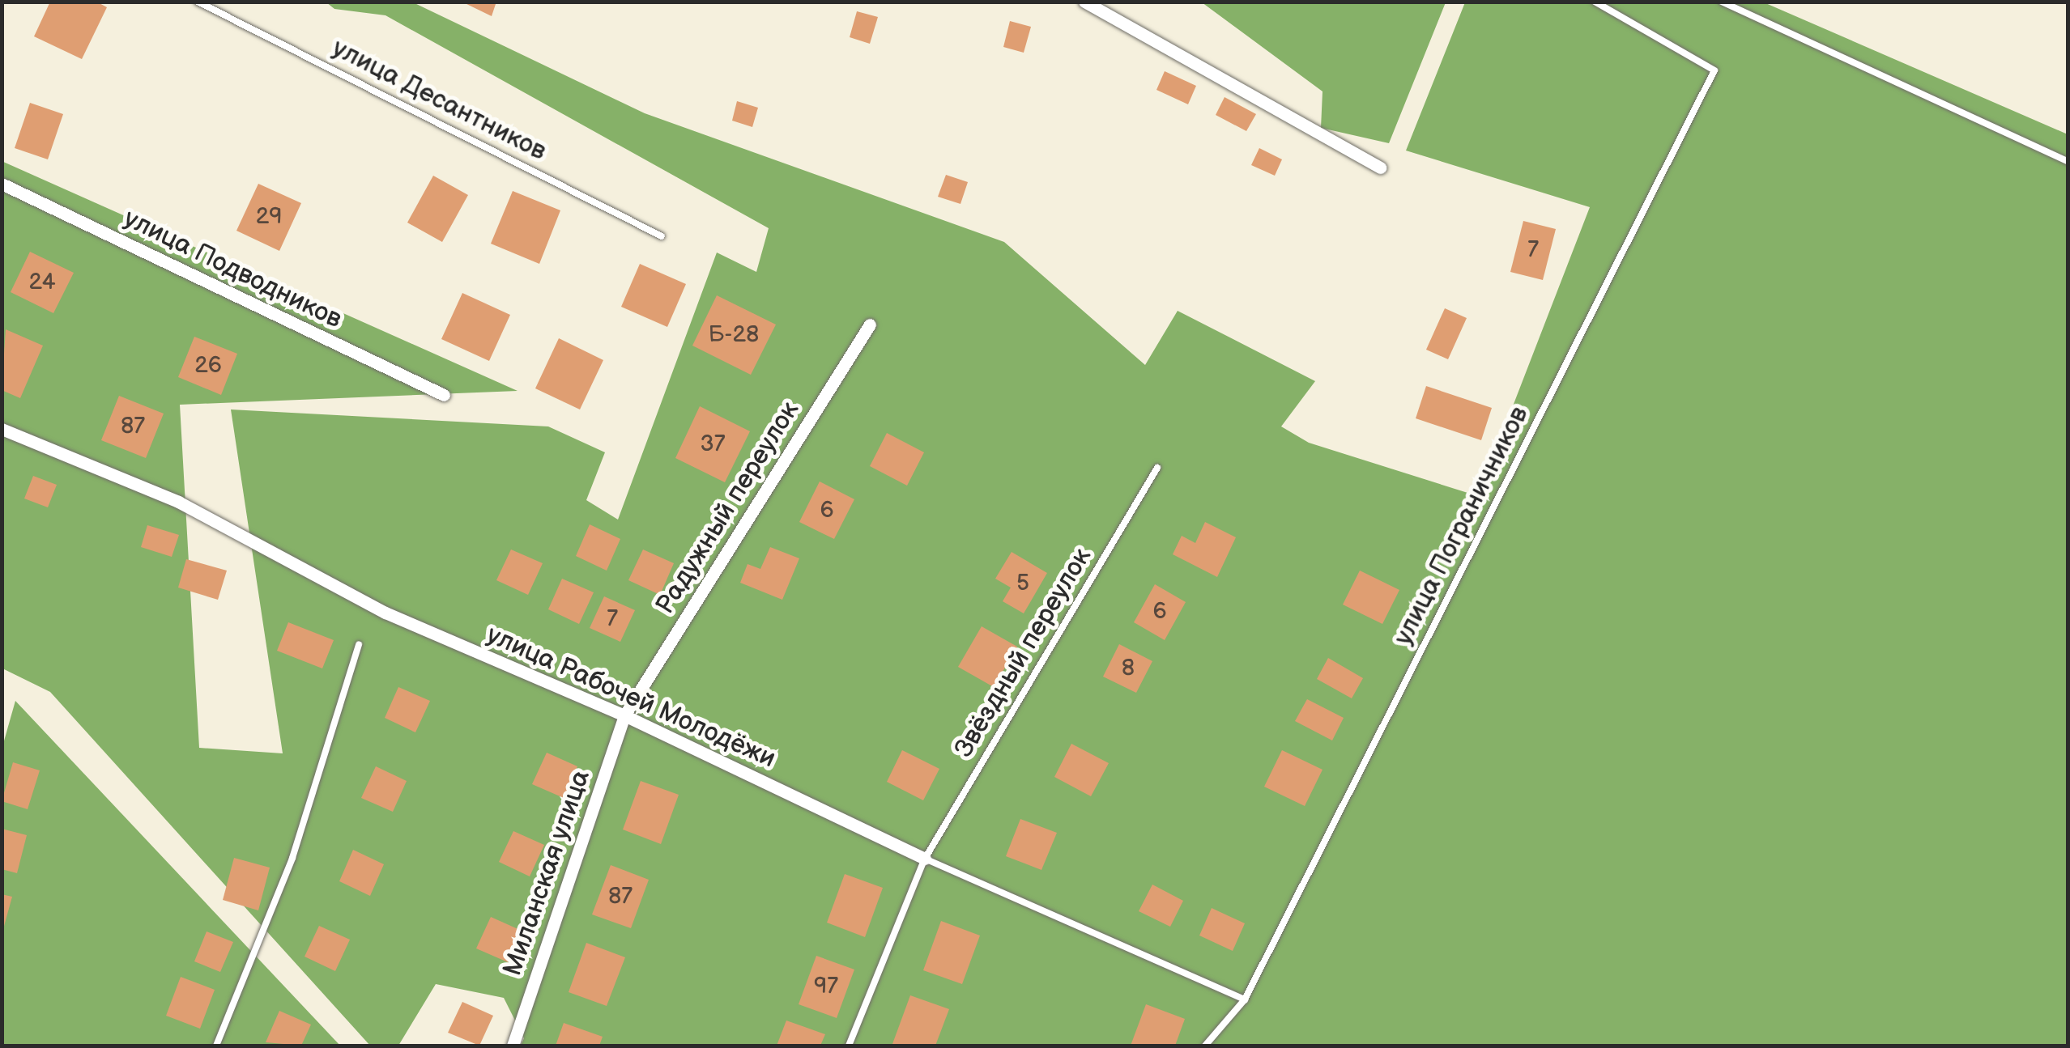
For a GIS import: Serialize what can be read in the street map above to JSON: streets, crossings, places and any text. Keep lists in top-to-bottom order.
{
  "streets": {
    "street": [
      "улица Подводников",
      "Радужный переулок",
      "улица Рабочей Молодёжи",
      "Миланская улица"
    ],
    "lane": ["улица Десантников", "улица Пограничников", "Звёздный переулок"]
  },
  "crossings": [
    ["Радужный переулок", "улица Рабочей Молодёжи"],
    ["Радужный переулок", "Миланская улица"],
    ["улица Пограничников", "улица Рабочей Молодёжи"],
    ["Звёздный переулок", "улица Рабочей Молодёжи"],
    ["улица Рабочей Молодёжи", "Миланская улица"]
  ],
  "house_numbers": [
    "29",
    "7",
    "24",
    "Б-28",
    "26",
    "87",
    "37",
    "6",
    "5",
    "6",
    "7",
    "8",
    "87",
    "97"
  ]
}
